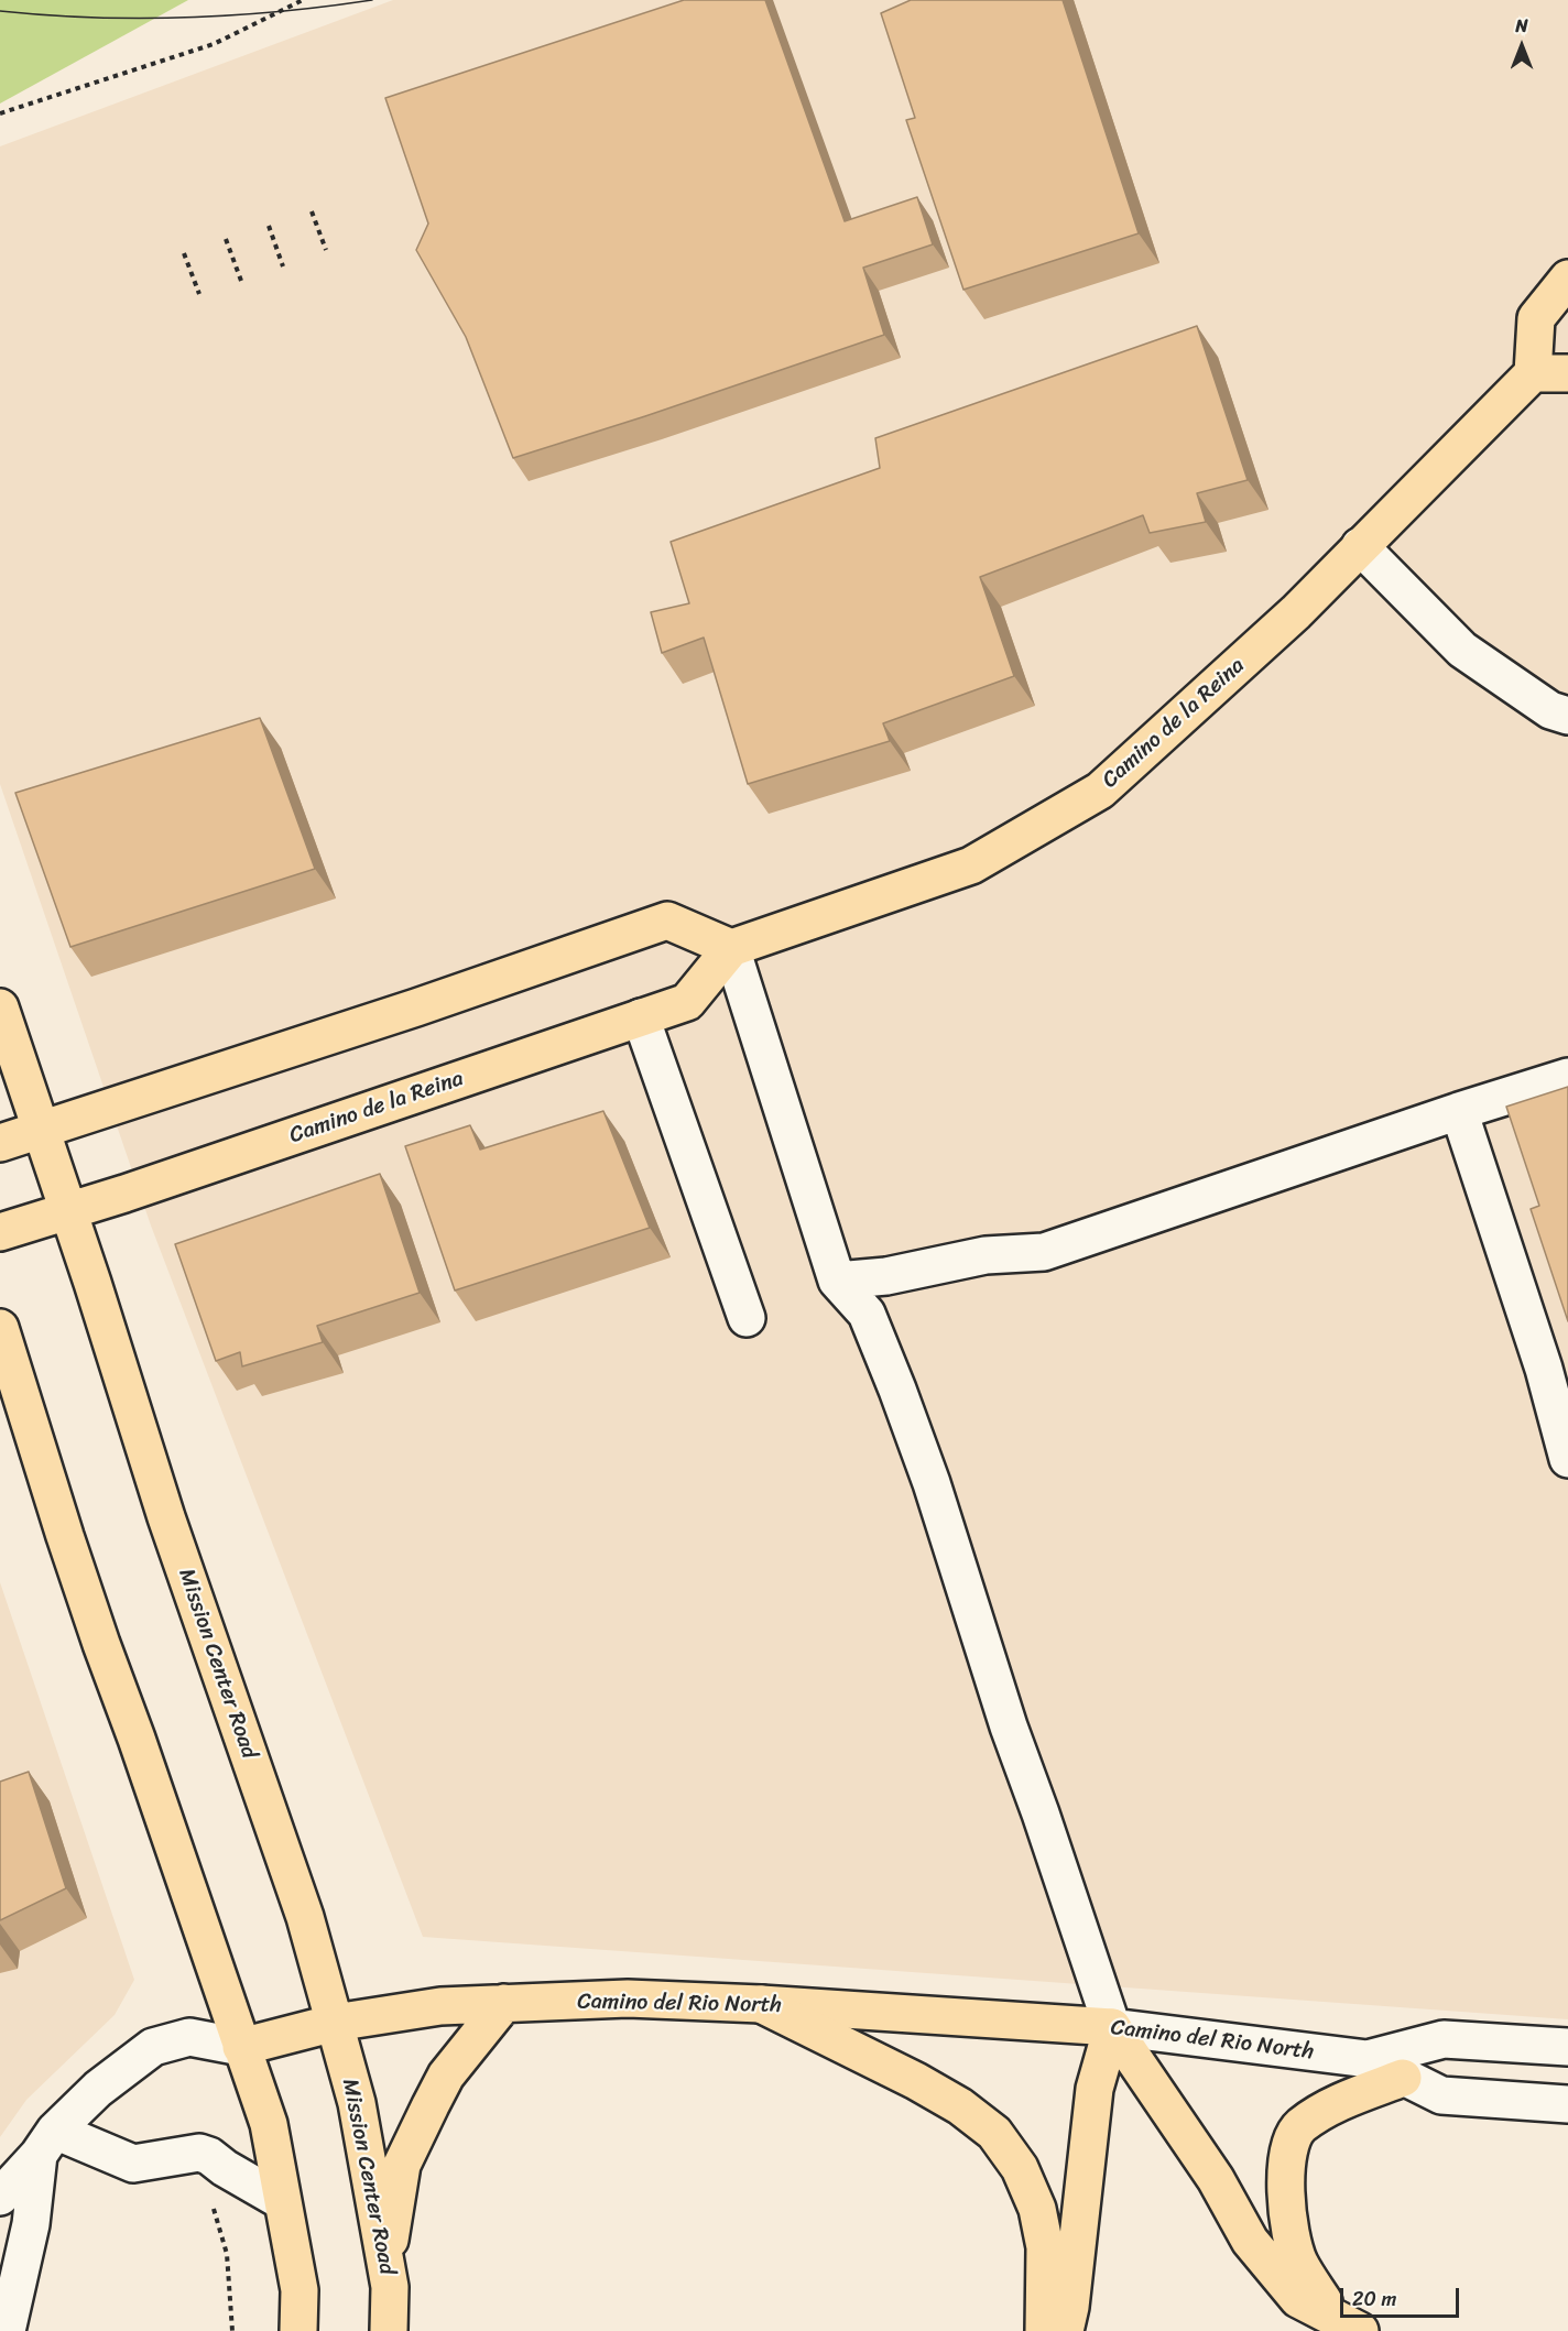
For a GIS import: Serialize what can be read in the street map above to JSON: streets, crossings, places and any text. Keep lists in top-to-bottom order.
{
  "streets": {
    "main road": ["Camino de la Reina", "Mission Center Road", "Camino del Rio North"]
  },
  "crossings": [
    ["Camino de la Reina", "Mission Center Road"],
    ["Mission Center Road", "Camino del Rio North"]
  ],
  "scale_bar": "20 m",
  "north": "top"
}
